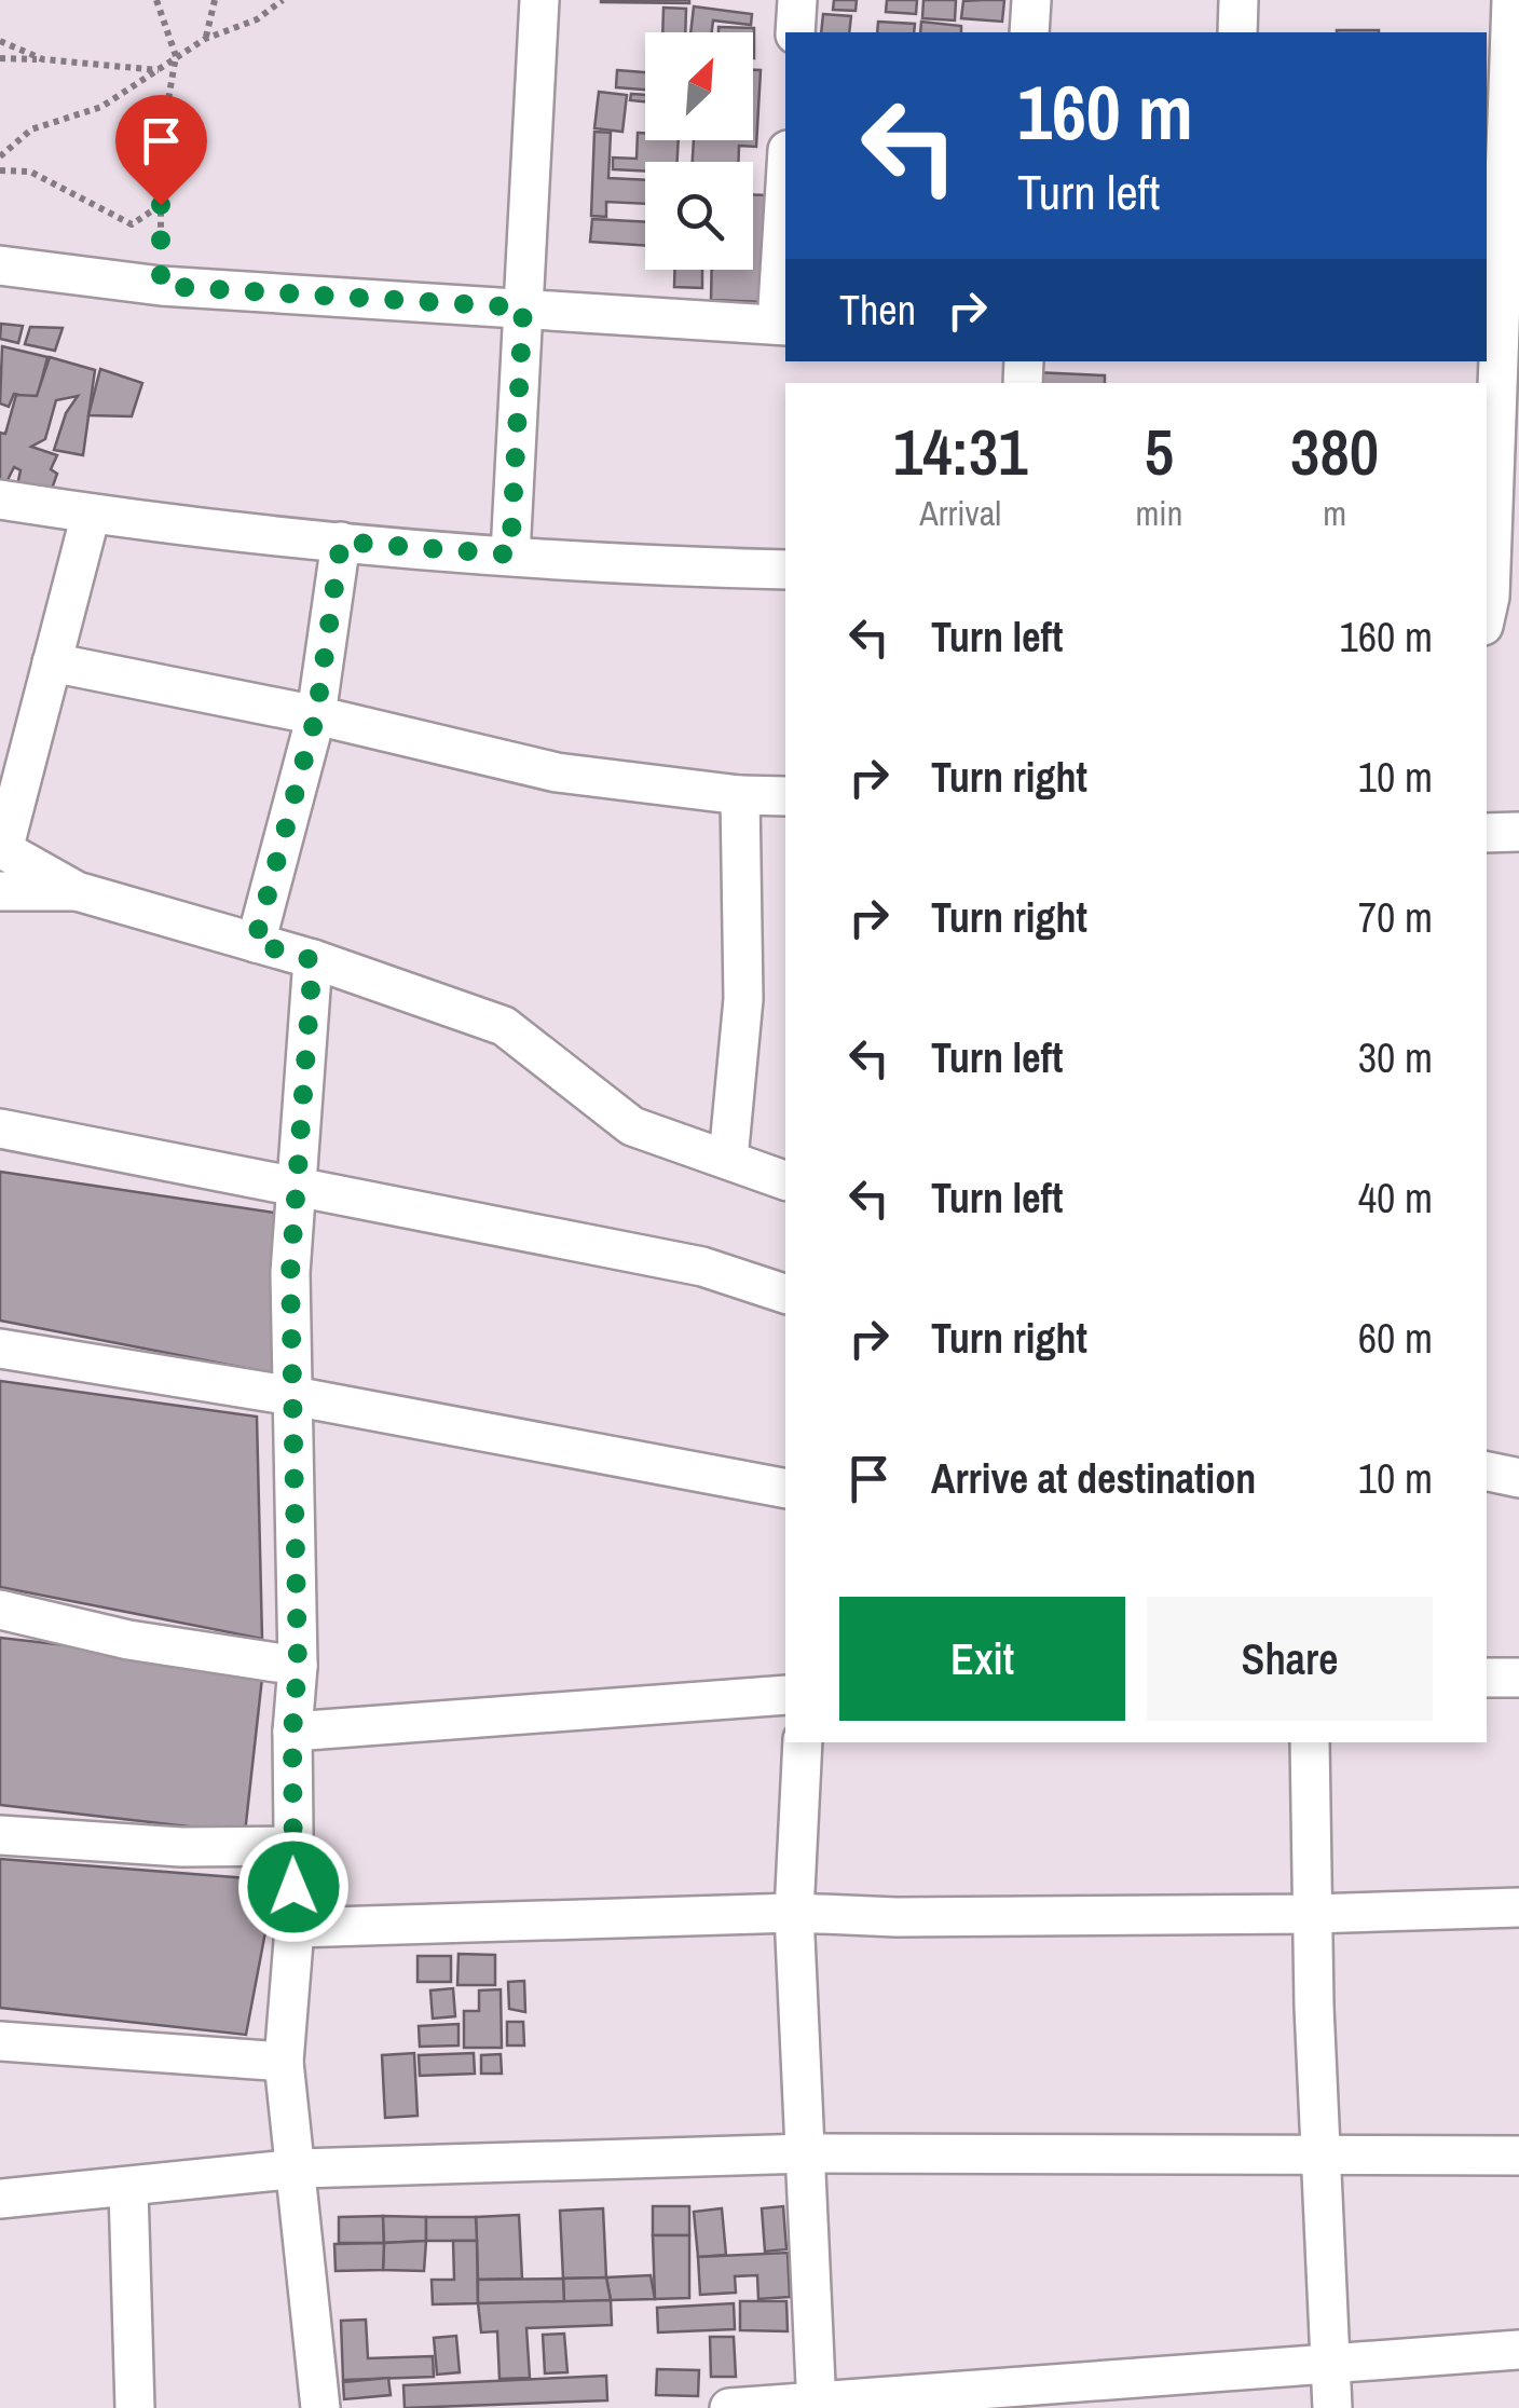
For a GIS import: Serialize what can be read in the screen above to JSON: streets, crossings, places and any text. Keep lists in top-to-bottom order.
{
  "north": "top right",
  "page": {
    "turn": ["160 m", "Turn left"],
    "then": "Then",
    "eta": [
      "14:31",
      "Arrival",
      "5",
      "min",
      "380",
      "m"
    ],
    "list": [
      {
        "name": "Turn left",
        "value": "160 m"
      },
      {
        "name": "Turn right",
        "value": "10 m"
      },
      {
        "name": "Turn right",
        "value": "70 m"
      },
      {
        "name": "Turn left",
        "value": "30 m"
      },
      {
        "name": "Turn left",
        "value": "40 m"
      },
      {
        "name": "Turn right",
        "value": "60 m"
      },
      {
        "name": "Arrive at destination",
        "value": "10 m"
      }
    ],
    "buttons": ["Exit", "Share"]
  }
}
